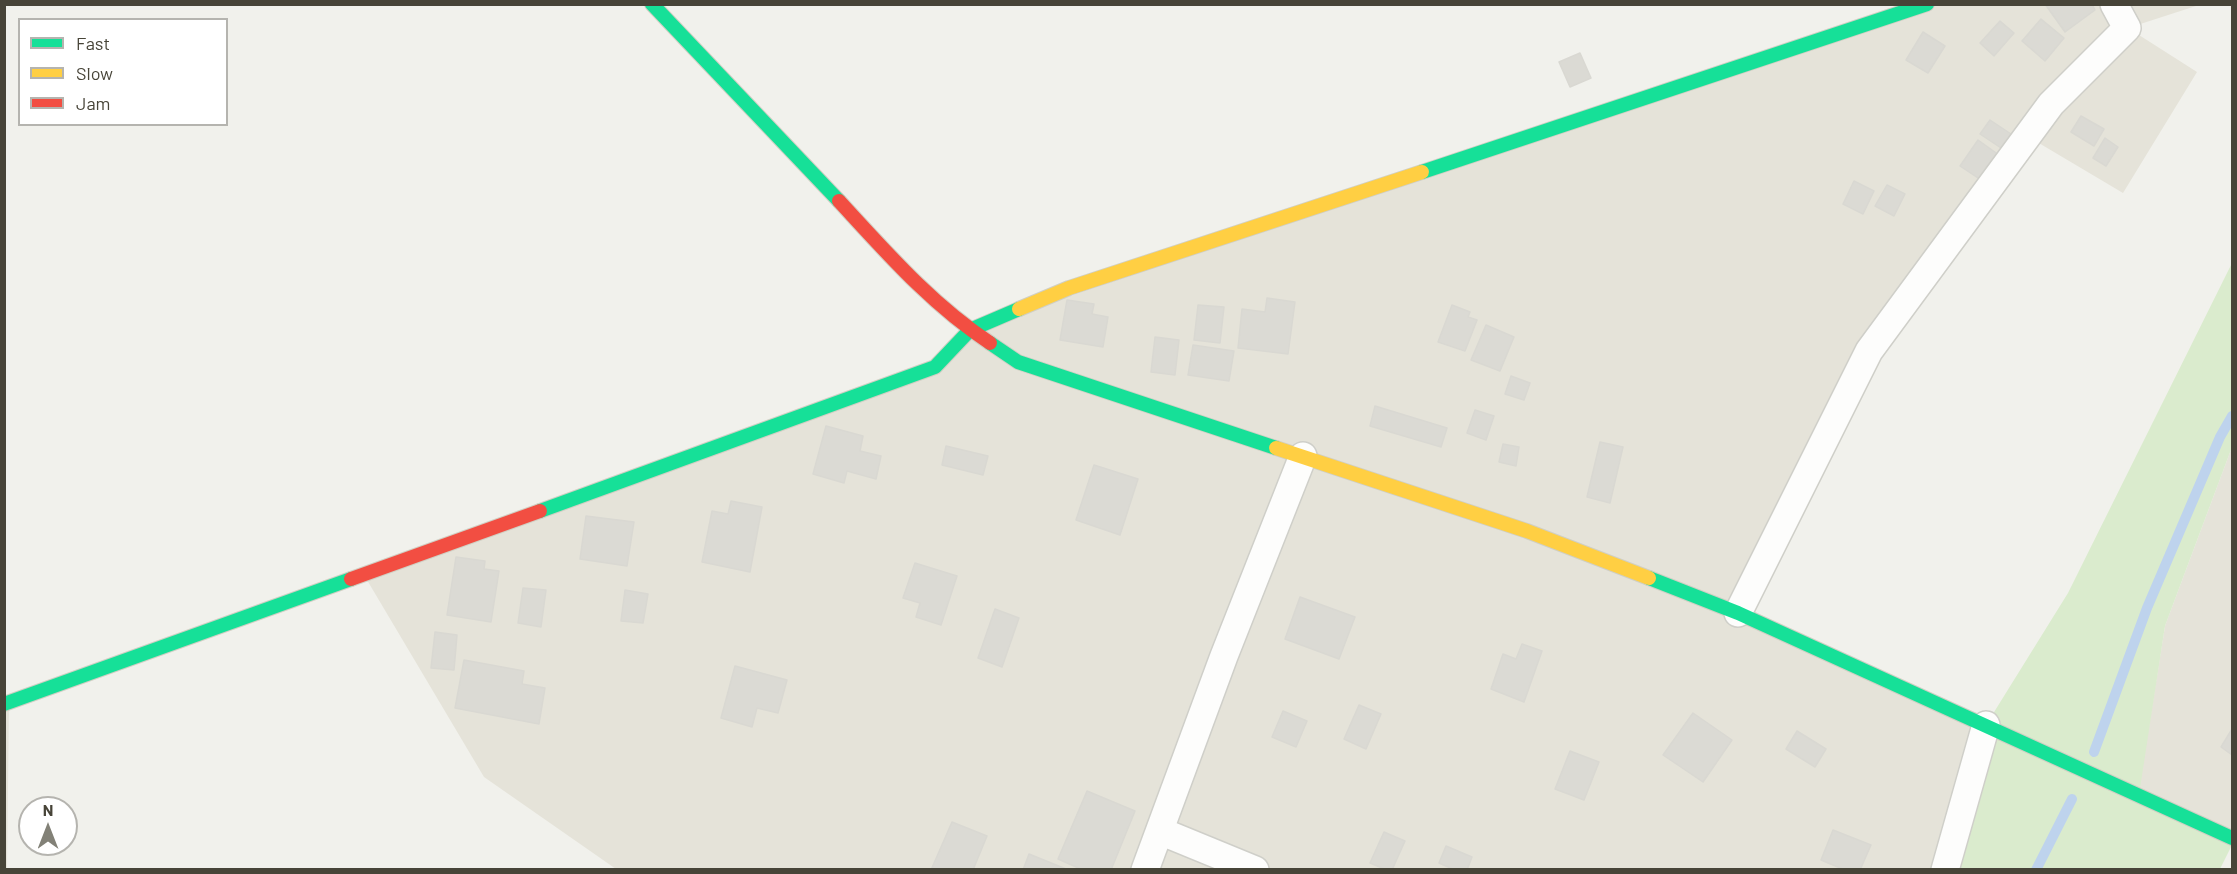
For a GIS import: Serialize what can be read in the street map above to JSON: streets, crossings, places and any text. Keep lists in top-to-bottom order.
{
  "legend": ["Fast", "Slow", "Jam"],
  "north": "top"
}
